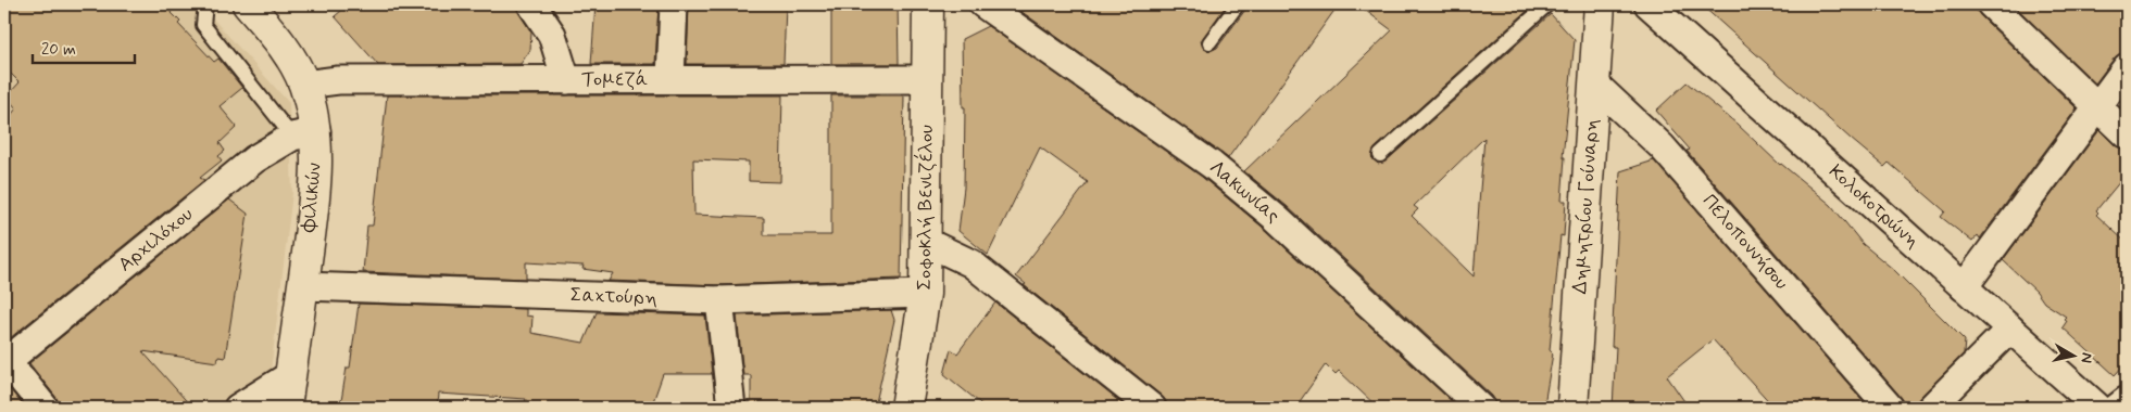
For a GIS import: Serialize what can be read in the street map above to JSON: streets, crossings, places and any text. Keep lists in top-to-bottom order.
{
  "streets": {
    "street": [
      "Τομεζά",
      "Λακωνίας",
      "Φιλικών",
      "Δημητρίου Γούναρη",
      "Κολοκοτρώνη",
      "Σοφοκλή Βενιζέλου",
      "Αρχιλόχου",
      "Πελοποννήσου",
      "Σαχτούρη"
    ]
  },
  "crossings": [
    ["Τομεζά", "Φιλικών"],
    ["Τομεζά", "Σοφοκλή Βενιζέλου"],
    ["Φιλικών", "Αρχιλόχου"],
    ["Φιλικών", "Σαχτούρη"],
    ["Δημητρίου Γούναρη", "Πελοποννήσου"],
    ["Σοφοκλή Βενιζέλου", "Σαχτούρη"]
  ],
  "scale_bar": "20 m",
  "north": "right"
}
